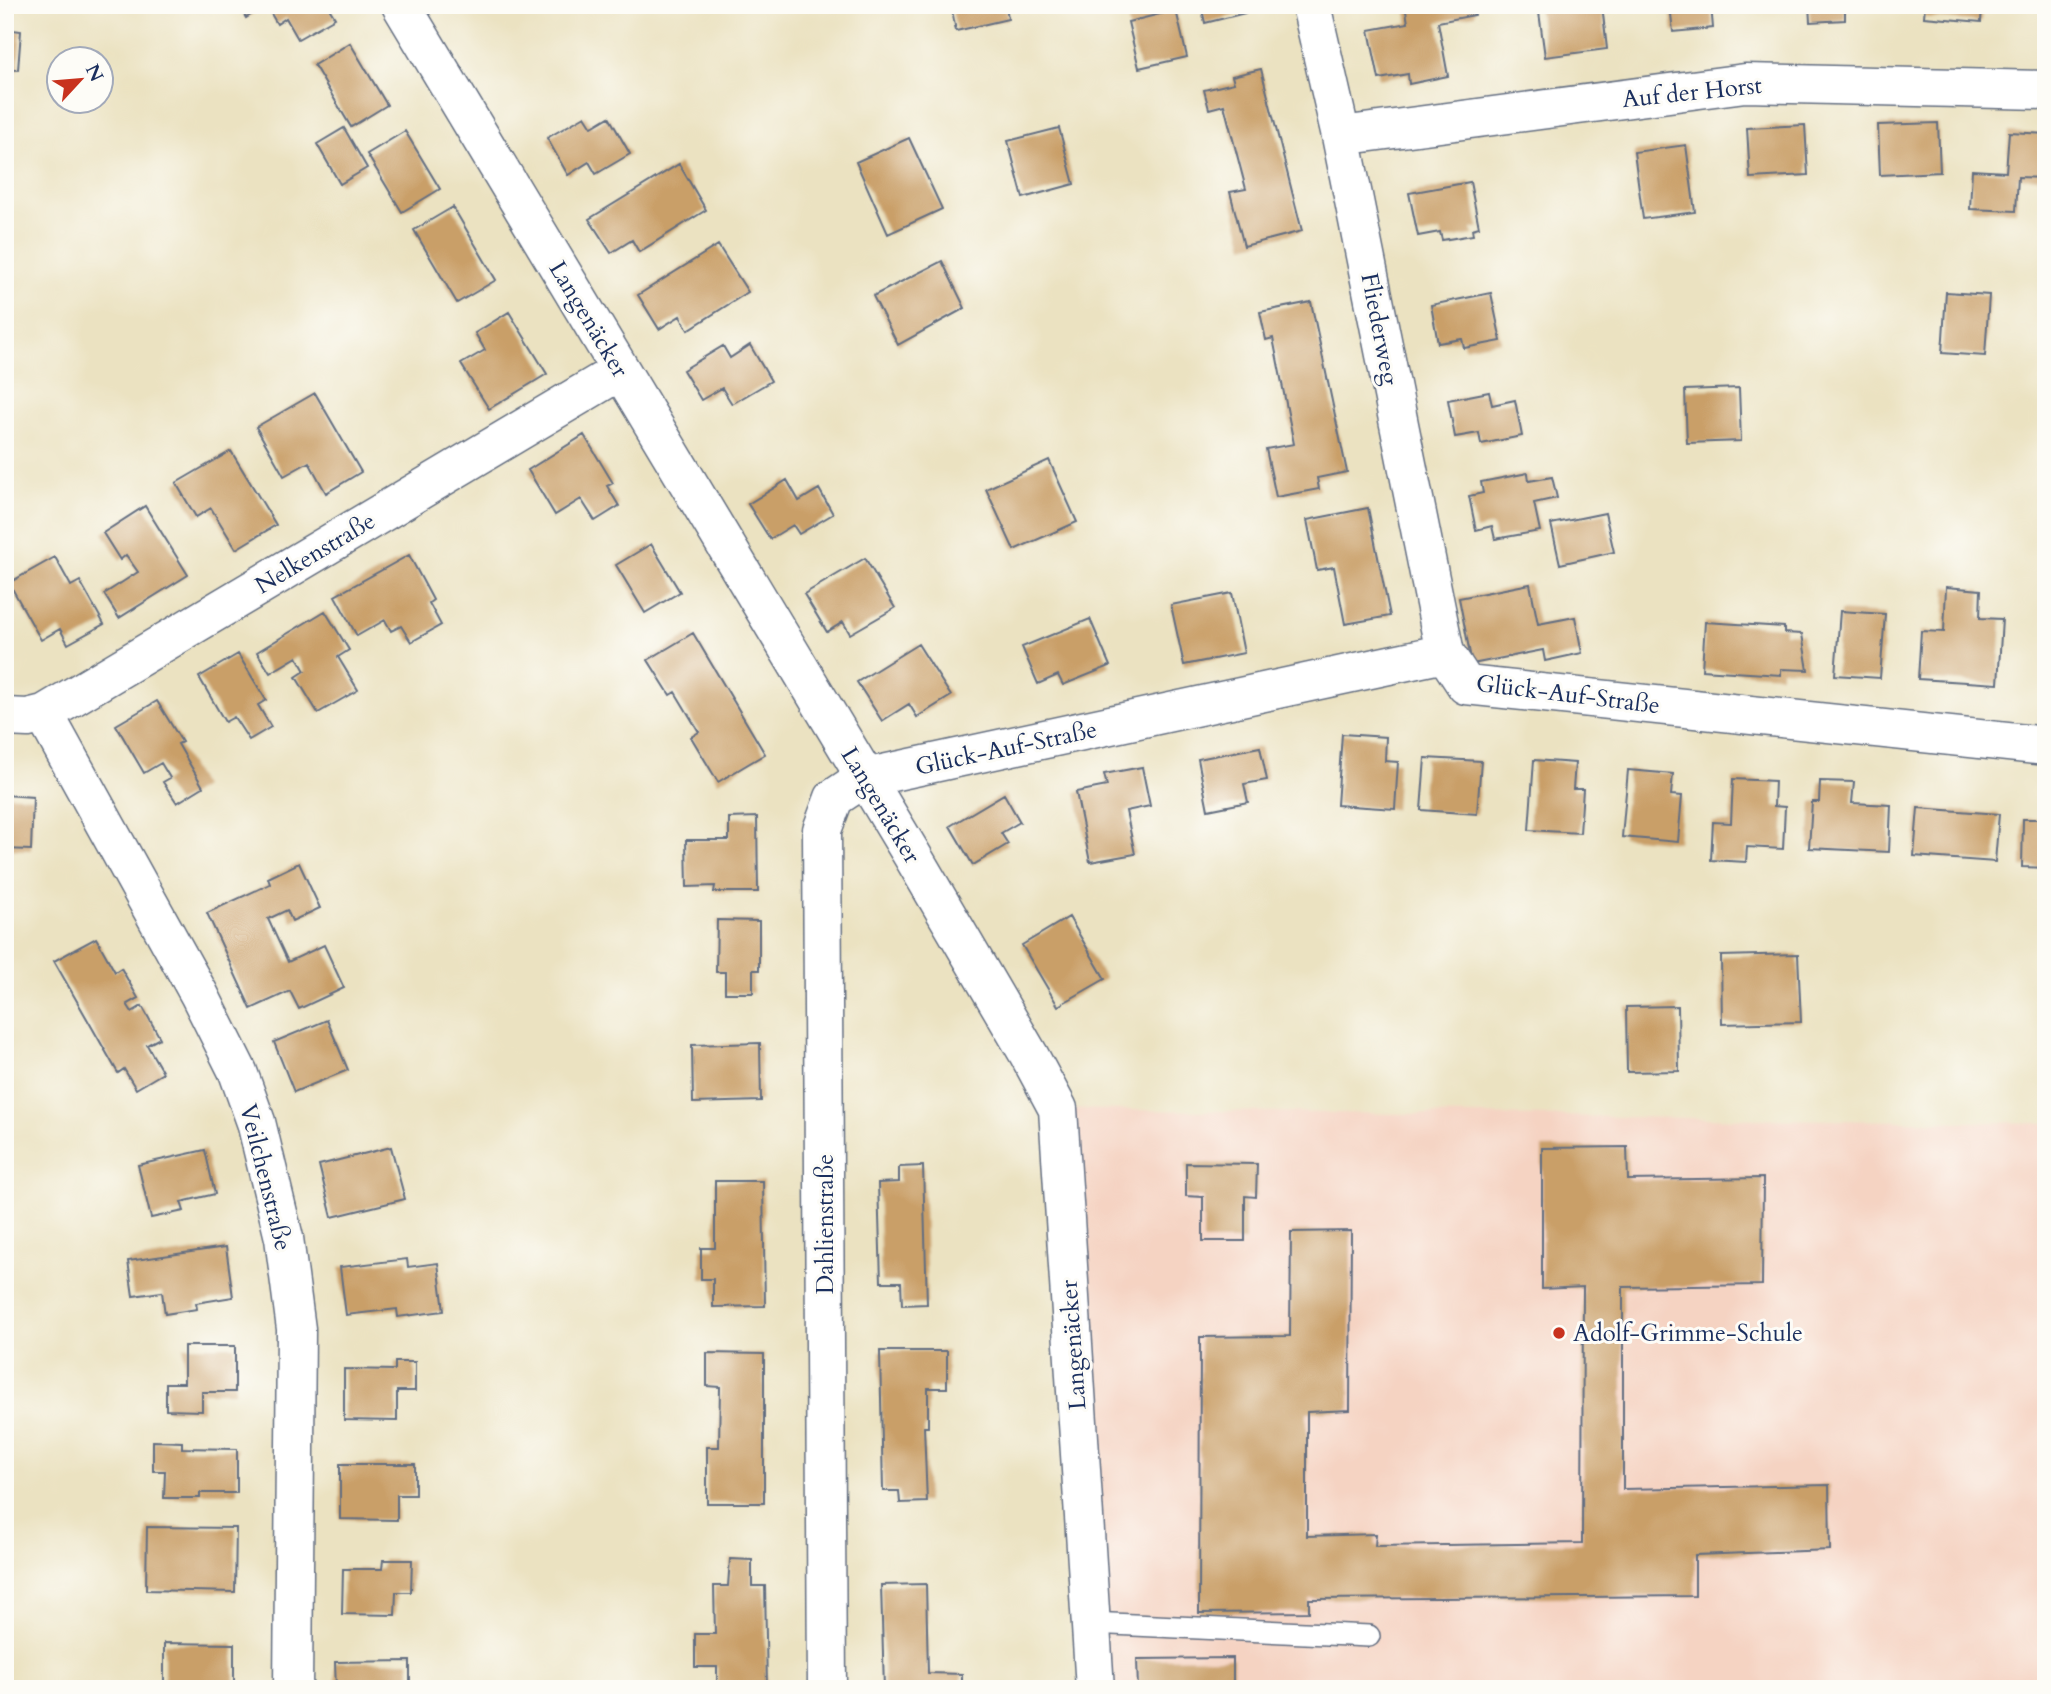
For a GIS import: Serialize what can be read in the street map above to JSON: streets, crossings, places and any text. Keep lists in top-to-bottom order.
{
  "streets": {
    "street": [
      "Auf der Horst",
      "Langenäcker",
      "Fliederweg",
      "Nelkenstraße",
      "Glück-Auf-Straße",
      "Veilchenstraße",
      "Dahlienstraße"
    ]
  },
  "crossings": [
    ["Auf der Horst", "Fliederweg"],
    ["Langenäcker", "Nelkenstraße"],
    ["Langenäcker", "Glück-Auf-Straße"],
    ["Langenäcker", "Dahlienstraße"],
    ["Fliederweg", "Glück-Auf-Straße"],
    ["Nelkenstraße", "Veilchenstraße"],
    ["Glück-Auf-Straße", "Dahlienstraße"]
  ],
  "places": ["Adolf-Grimme-Schule"],
  "north": "top right"
}
